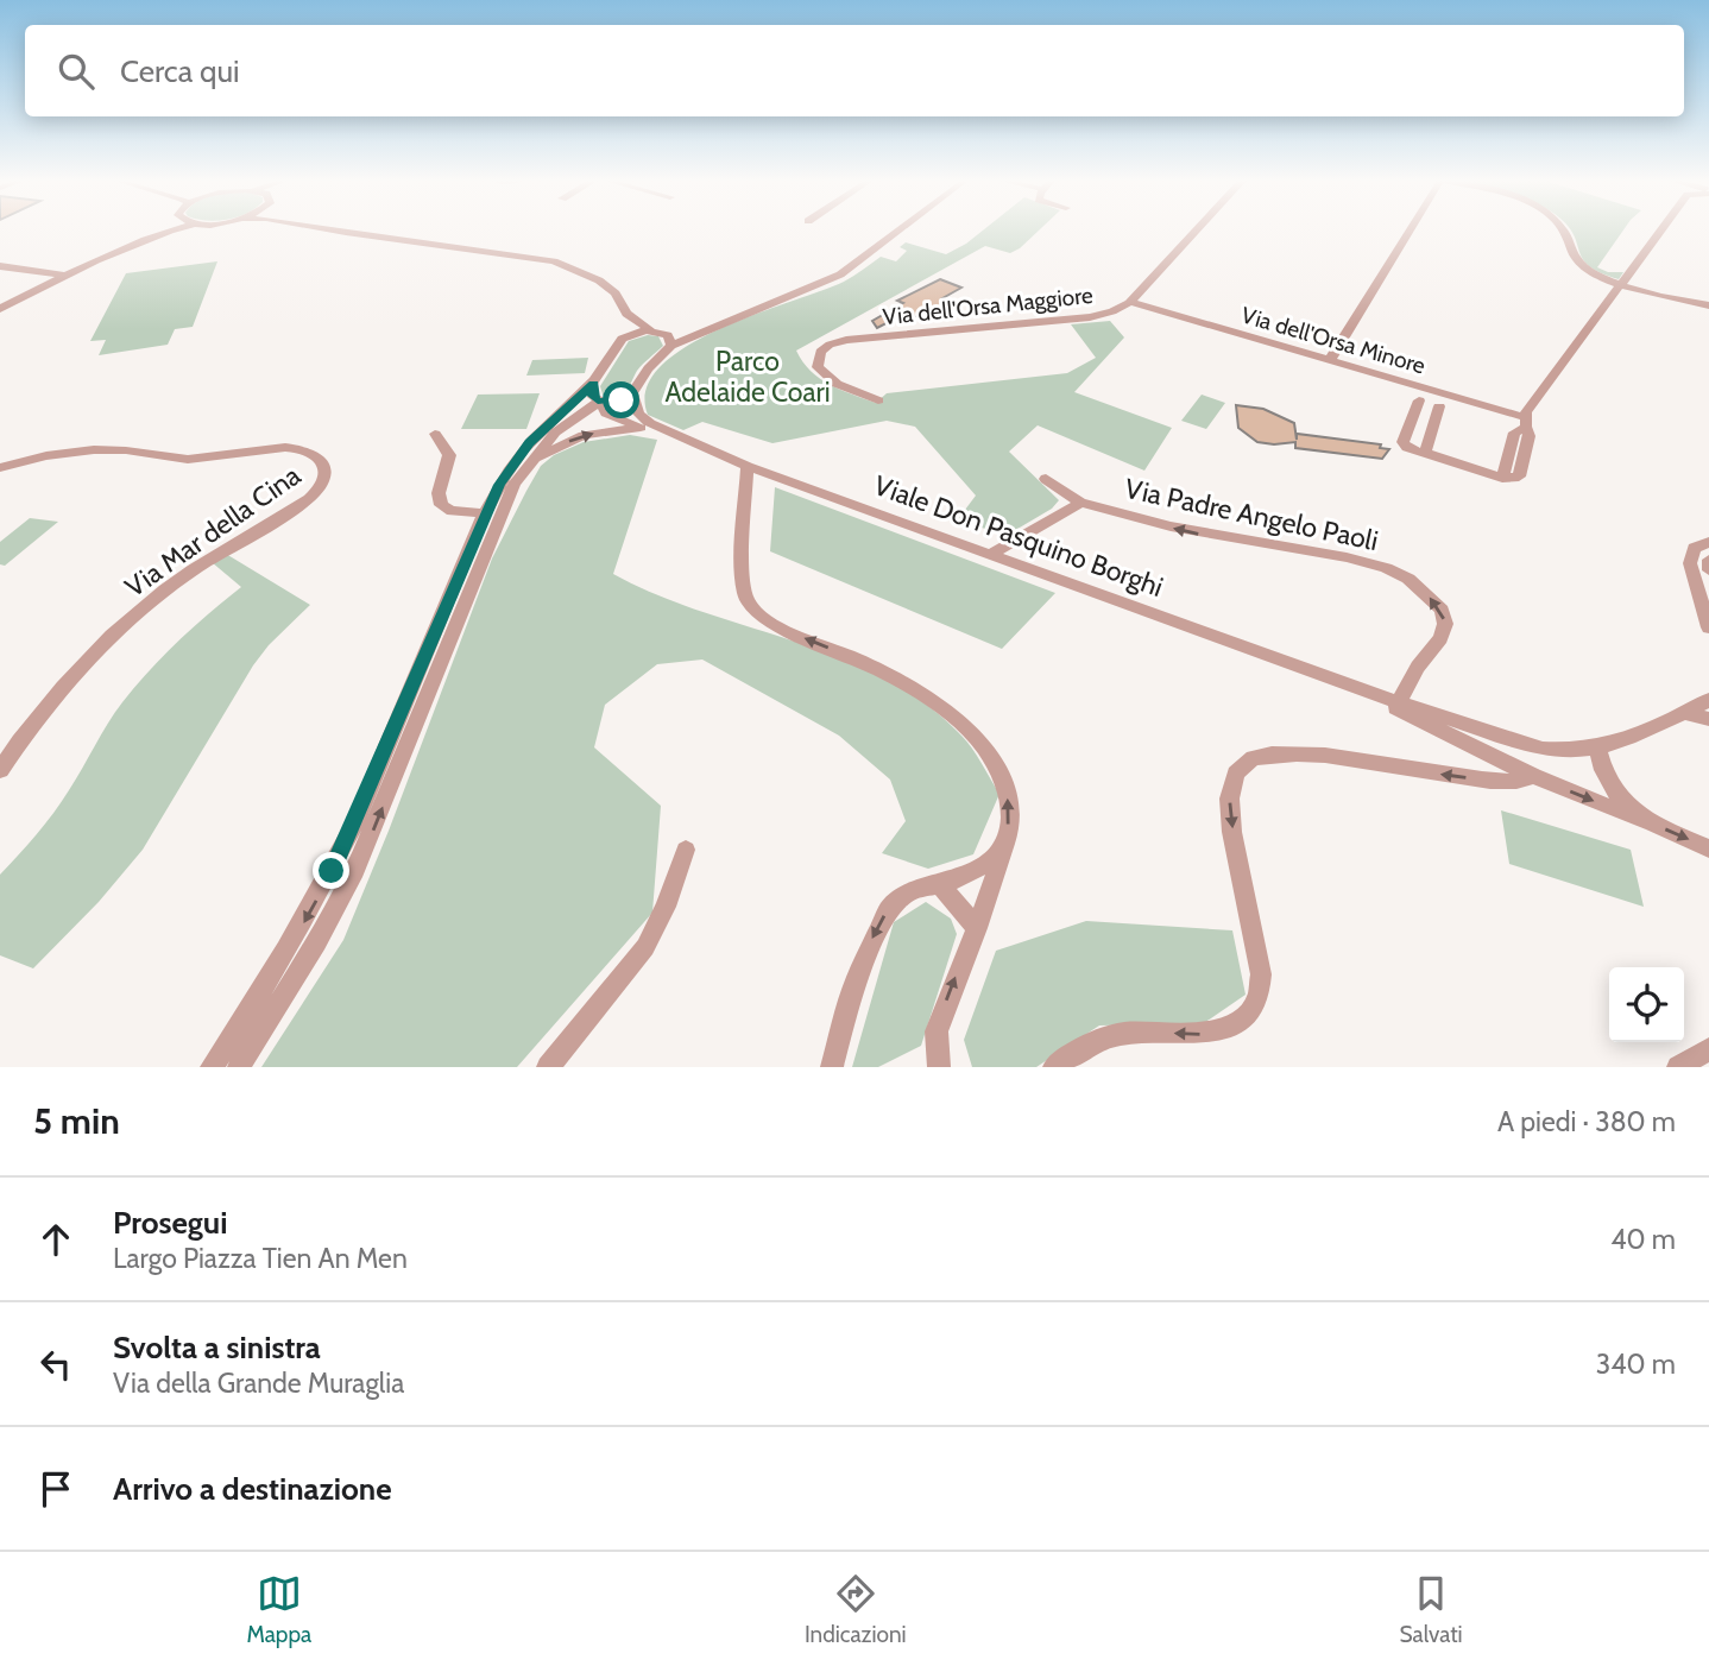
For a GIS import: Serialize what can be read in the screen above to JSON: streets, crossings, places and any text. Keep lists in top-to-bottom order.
{
  "streets": {
    "street": [
      "Via dell'Orsa Maggiore",
      "Via dell'Orsa Minore",
      "Via Padre Angelo Paoli",
      "Via Mar della Cina",
      "Viale Don Pasquino Borghi"
    ]
  },
  "crossings": [
    ["Via dell'Orsa Maggiore", "Via dell'Orsa Minore"],
    ["Via Padre Angelo Paoli", "Viale Don Pasquino Borghi"]
  ],
  "parks": ["Parco Adelaide Coari"],
  "page": {
    "search": "Cerca qui",
    "heading": ["5 min", "A piedi · 380 m"],
    "list": [
      ["Prosegui", "Largo Piazza Tien An Men", "40 m"],
      ["Svolta a sinistra", "Via della Grande Muraglia", "340 m"],
      "Arrivo a destinazione"
    ],
    "nav": ["Mappa", "Indicazioni", "Salvati"]
  }
}
